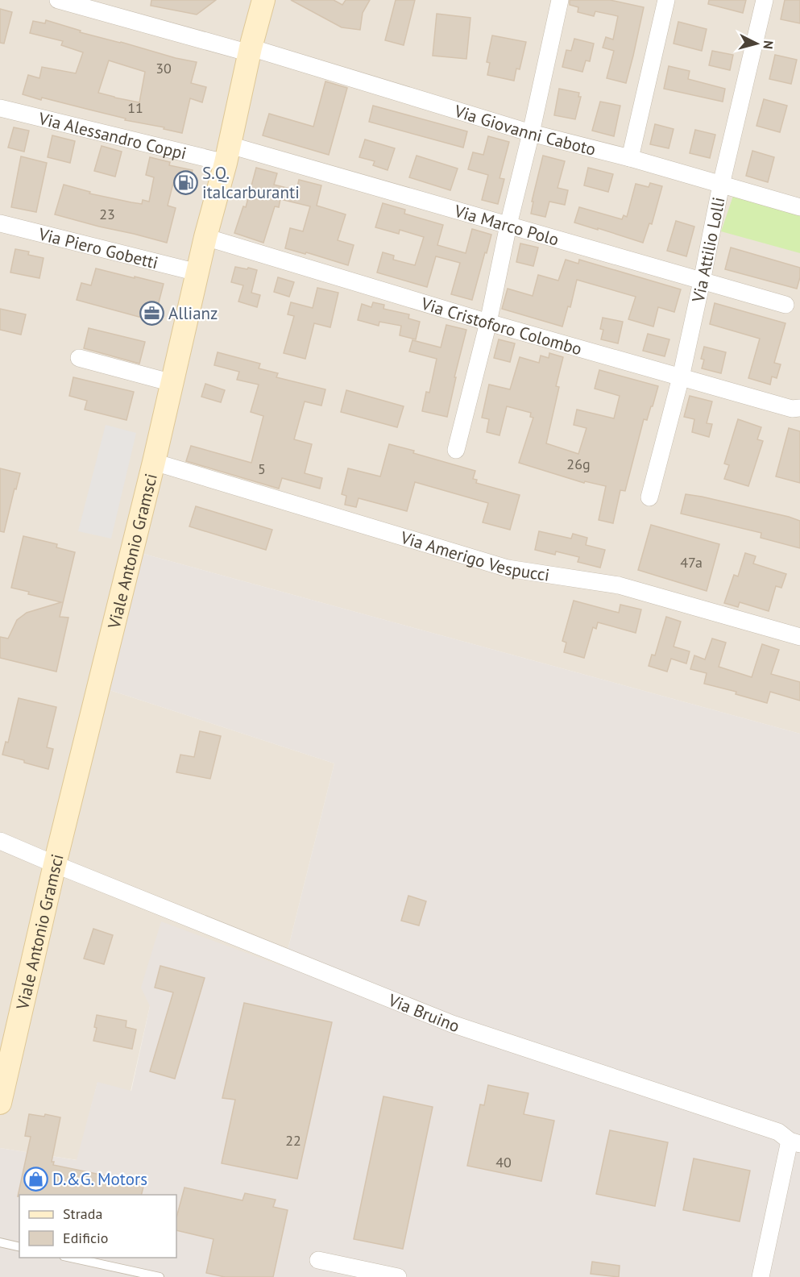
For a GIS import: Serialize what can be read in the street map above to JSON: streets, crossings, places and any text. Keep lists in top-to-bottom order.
{
  "streets": {
    "street": [
      "Via Giovanni Caboto",
      "Via Alessandro Coppi",
      "Via Marco Polo",
      "Via Piero Gobetti",
      "Via Attilio Lolli",
      "Via Cristoforo Colombo",
      "Viale Antonio Gramsci",
      "Via Amerigo Vespucci",
      "Via Bruino"
    ]
  },
  "crossings": [
    ["Via Giovanni Caboto", "Via Attilio Lolli"],
    ["Via Giovanni Caboto", "Viale Antonio Gramsci"],
    ["Via Alessandro Coppi", "Via Marco Polo"],
    ["Via Alessandro Coppi", "Viale Antonio Gramsci"],
    ["Via Marco Polo", "Via Attilio Lolli"],
    ["Via Marco Polo", "Viale Antonio Gramsci"],
    ["Via Piero Gobetti", "Viale Antonio Gramsci"],
    ["Via Attilio Lolli", "Via Cristoforo Colombo"],
    ["Via Cristoforo Colombo", "Viale Antonio Gramsci"],
    ["Viale Antonio Gramsci", "Via Amerigo Vespucci"],
    ["Viale Antonio Gramsci", "Via Bruino"]
  ],
  "places": {
    "fuel station": ["S.Q. italcarburanti"],
    "office": ["Allianz"],
    "shop": ["D.&G. Motors"]
  },
  "house_numbers": [
    "30",
    "11",
    "23",
    "26g",
    "5",
    "47a",
    "22",
    "40"
  ],
  "legend": ["Strada", "Edificio"],
  "north": "right"
}
